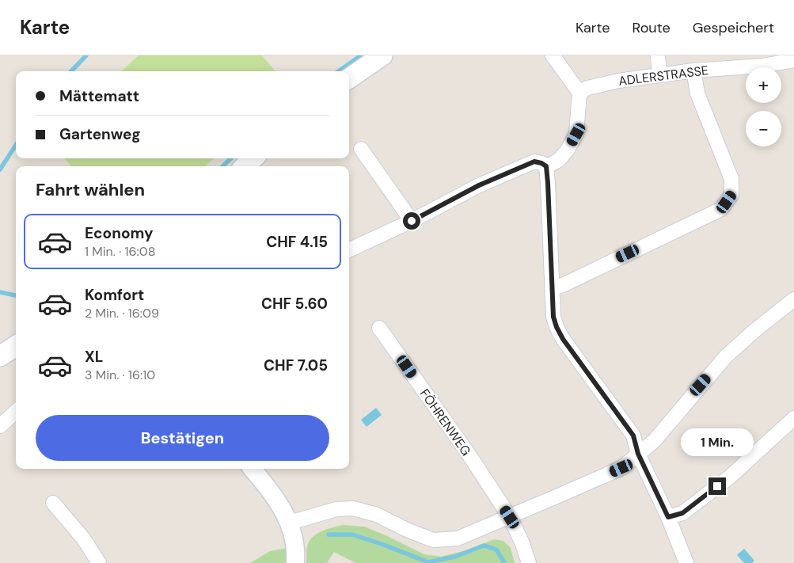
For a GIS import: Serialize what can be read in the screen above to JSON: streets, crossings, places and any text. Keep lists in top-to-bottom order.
{
  "streets": {
    "street": ["ADLERSTRASSE", "FÖHRENWEG"]
  },
  "page": {
    "header": "Karte",
    "nav": ["Karte", "Route", "Gespeichert"],
    "map_buttons": ["+", "−"],
    "banner": ["Mättematt", "Gartenweg"],
    "heading": "Fahrt wählen",
    "list": [
      {
        "name": "Economy",
        "note": "1 Min. · 16:08",
        "value": "CHF 4.15"
      },
      {
        "name": "Komfort",
        "note": "2 Min. · 16:09",
        "value": "CHF 5.60"
      },
      {
        "name": "XL",
        "note": "3 Min. · 16:10",
        "value": "CHF 7.05"
      }
    ],
    "buttons": "Bestätigen",
    "bubble": "1 Min."
  }
}
